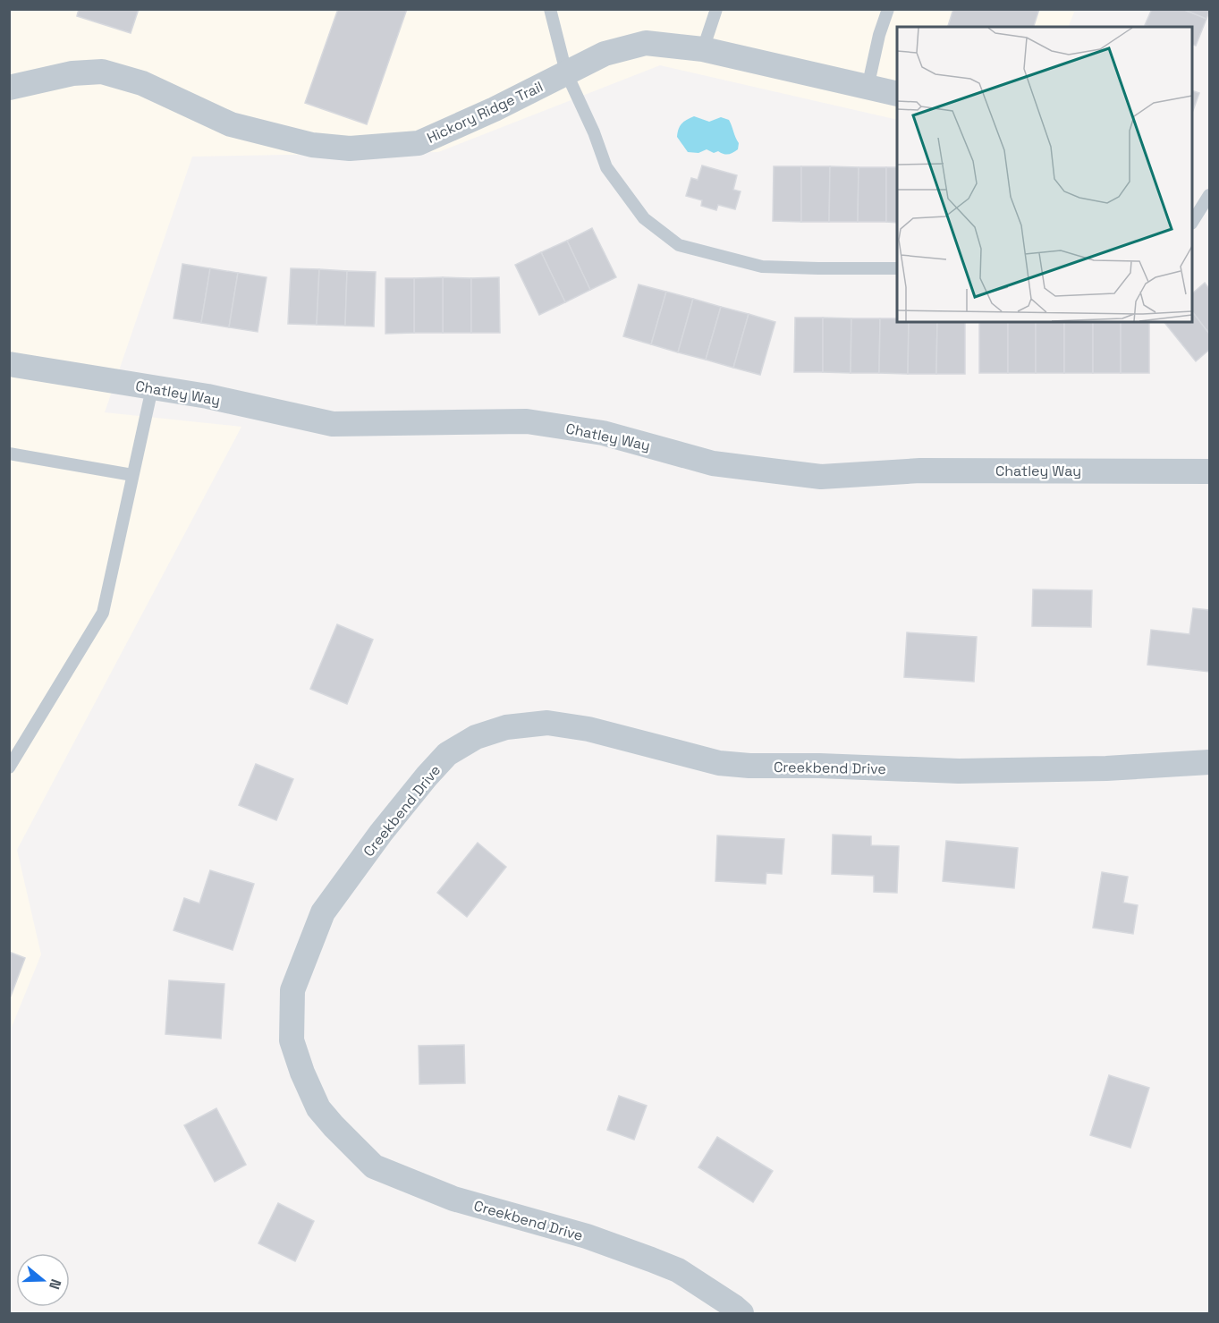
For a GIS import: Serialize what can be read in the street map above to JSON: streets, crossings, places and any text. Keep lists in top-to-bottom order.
{
  "streets": {
    "street": ["Hickory Ridge Trail", "Chatley Way", "Creekbend Drive"]
  },
  "north": "right"
}
